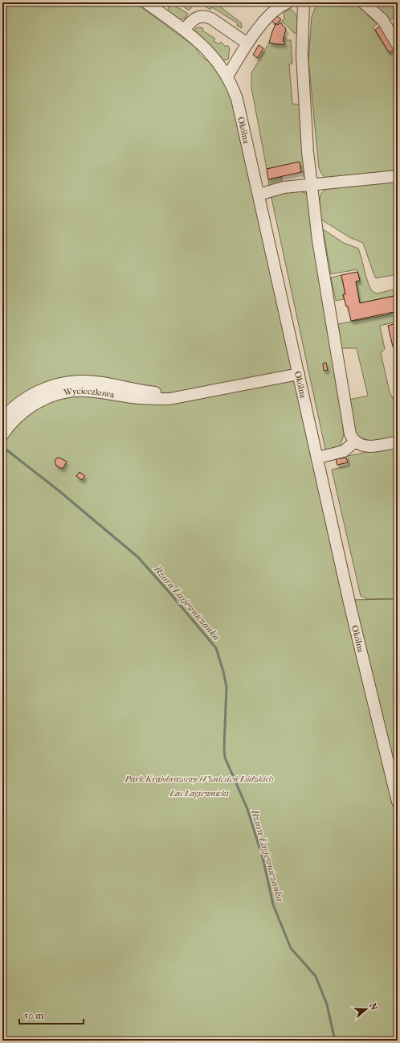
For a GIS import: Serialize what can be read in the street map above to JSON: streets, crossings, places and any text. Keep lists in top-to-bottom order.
{
  "streets": {
    "street": ["Okólna", "Wycieczkowa"]
  },
  "crossings": [
    ["Okólna", "Wycieczkowa"]
  ],
  "water": ["Bzura-Łagiewniczanka"],
  "parks": ["Park Krajobrazowy Wzniesień Łódzkich", "Las Łagiewnicki"],
  "scale_bar": "50 m",
  "north": "right"
}
